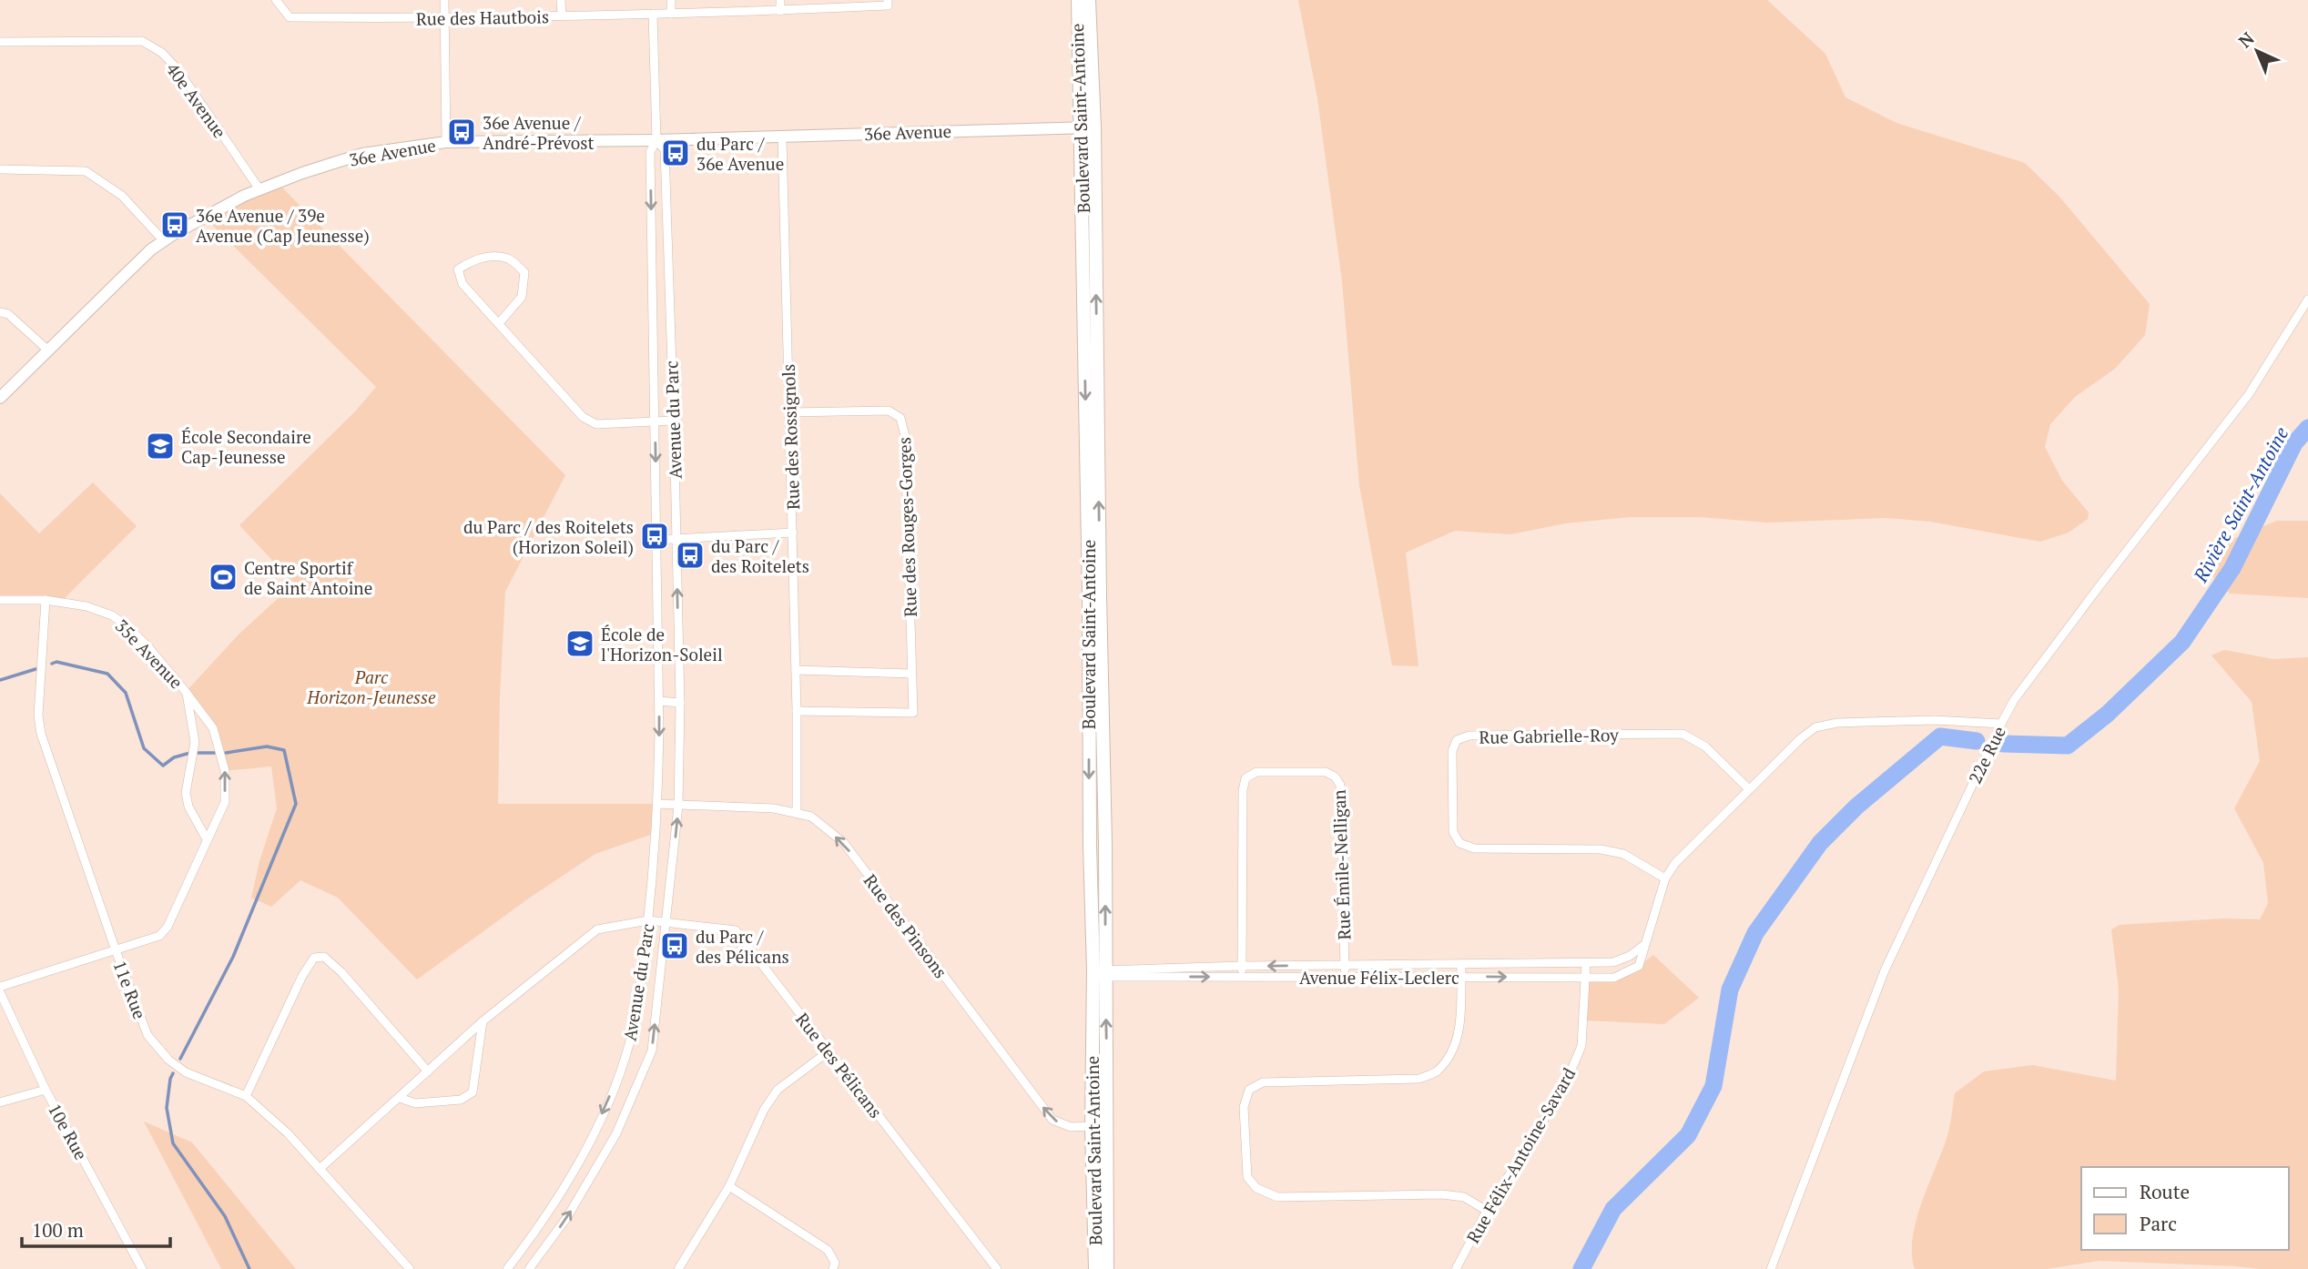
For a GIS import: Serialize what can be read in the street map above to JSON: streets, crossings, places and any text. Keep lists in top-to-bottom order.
{
  "streets": {
    "main road": ["Boulevard Saint-Antoine"],
    "street": [
      "Rue des Hautbois",
      "40e Avenue",
      "36e Avenue",
      "Avenue du Parc",
      "Rue des Rossignols",
      "Rue des Rouges-Gorges",
      "35e Avenue",
      "Rue Gabrielle-Roy",
      "22e Rue",
      "Rue Émile-Nelligan",
      "Rue des Pinsons",
      "Avenue Félix-Leclerc",
      "11e Rue",
      "Rue des Pélicans",
      "10e Rue",
      "Rue Félix-Antoine-Savard"
    ]
  },
  "crossings": [
    ["Rue des Hautbois", "Avenue du Parc"],
    ["40e Avenue", "36e Avenue"],
    ["Boulevard Saint-Antoine", "36e Avenue"],
    ["Boulevard Saint-Antoine", "Rue des Pinsons"],
    ["Boulevard Saint-Antoine", "Avenue Félix-Leclerc"],
    ["36e Avenue", "Avenue du Parc"],
    ["36e Avenue", "Rue des Rossignols"],
    ["Avenue du Parc", "Rue des Pinsons"],
    ["Avenue du Parc", "Rue des Pélicans"],
    ["Rue des Rossignols", "Rue des Rouges-Gorges"],
    ["Rue des Rossignols", "Rue des Pinsons"],
    ["35e Avenue", "11e Rue"],
    ["Rue Gabrielle-Roy", "Avenue Félix-Leclerc"],
    ["22e Rue", "Avenue Félix-Leclerc"],
    ["Rue Émile-Nelligan", "Avenue Félix-Leclerc"],
    ["Avenue Félix-Leclerc", "Rue Félix-Antoine-Savard"],
    ["11e Rue", "Rue des Pélicans"]
  ],
  "one_way": ["Rue des Pinsons"],
  "water": ["Rivière Saint-Antoine"],
  "parks": ["Parc Horizon-Jeunesse"],
  "places": {
    "bus stop": [
      "36e Avenue / André-Prévost",
      "du Parc / 36e Avenue",
      "36e Avenue / 39e Avenue (Cap Jeunesse)",
      "du Parc / des Roitelets (Horizon Soleil)",
      "du Parc / des Roitelets",
      "du Parc / des Pélicans"
    ],
    "school or university": ["École Secondaire Cap-Jeunesse", "École de l'Horizon-Soleil"],
    "sports": ["Centre Sportif de Saint Antoine"]
  },
  "legend": ["Route", "Parc"],
  "scale_bar": "100 m",
  "north": "top left"
}
